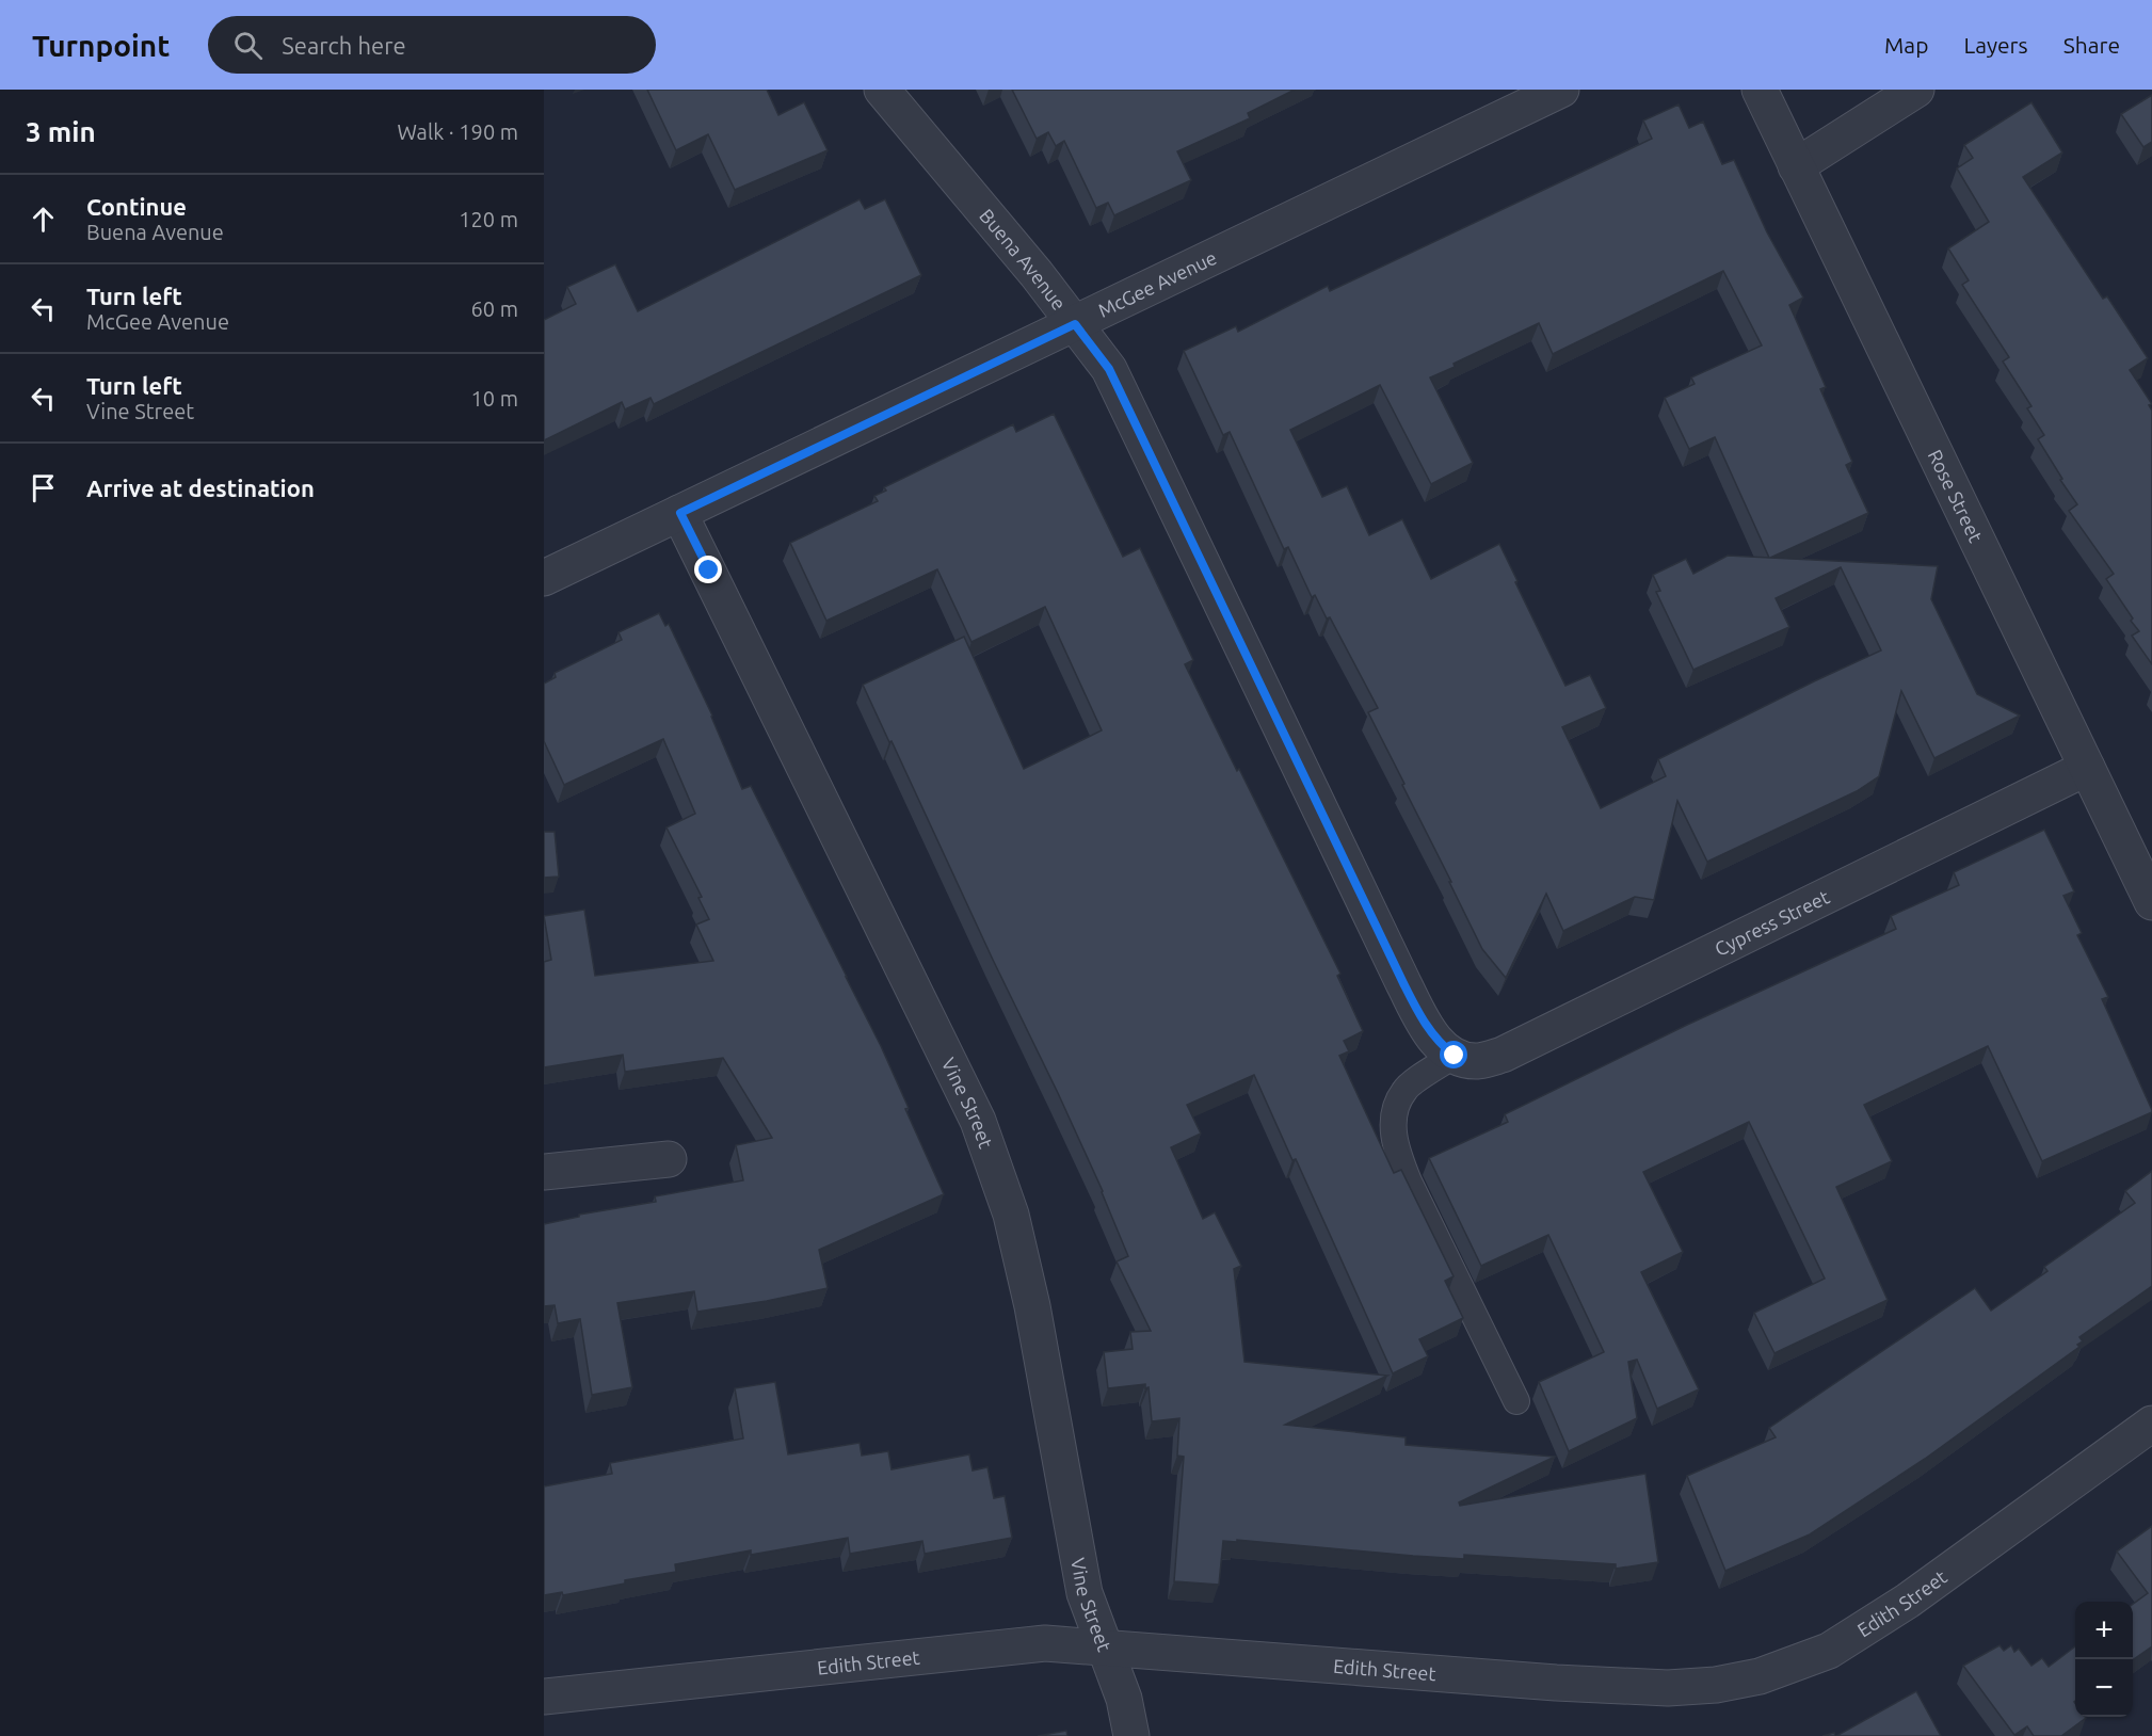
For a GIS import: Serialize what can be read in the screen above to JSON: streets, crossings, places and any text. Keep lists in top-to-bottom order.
{
  "streets": {
    "street": [
      "Buena Avenue",
      "McGee Avenue",
      "Rose Street",
      "Cypress Street",
      "Vine Street",
      "Edith Street"
    ]
  },
  "crossings": [
    ["Buena Avenue", "McGee Avenue"],
    ["Buena Avenue", "Cypress Street"],
    ["McGee Avenue", "Vine Street"],
    ["Rose Street", "Cypress Street"],
    ["Vine Street", "Edith Street"]
  ],
  "page": {
    "header": "Turnpoint",
    "search": "Search here",
    "nav": ["Map", "Layers", "Share"],
    "heading": ["3 min", "Walk · 190 m"],
    "list": [
      ["Continue", "Buena Avenue", "120 m"],
      ["Turn left", "McGee Avenue", "60 m"],
      ["Turn left", "Vine Street", "10 m"],
      "Arrive at destination"
    ],
    "map_buttons": ["+", "−"]
  }
}
